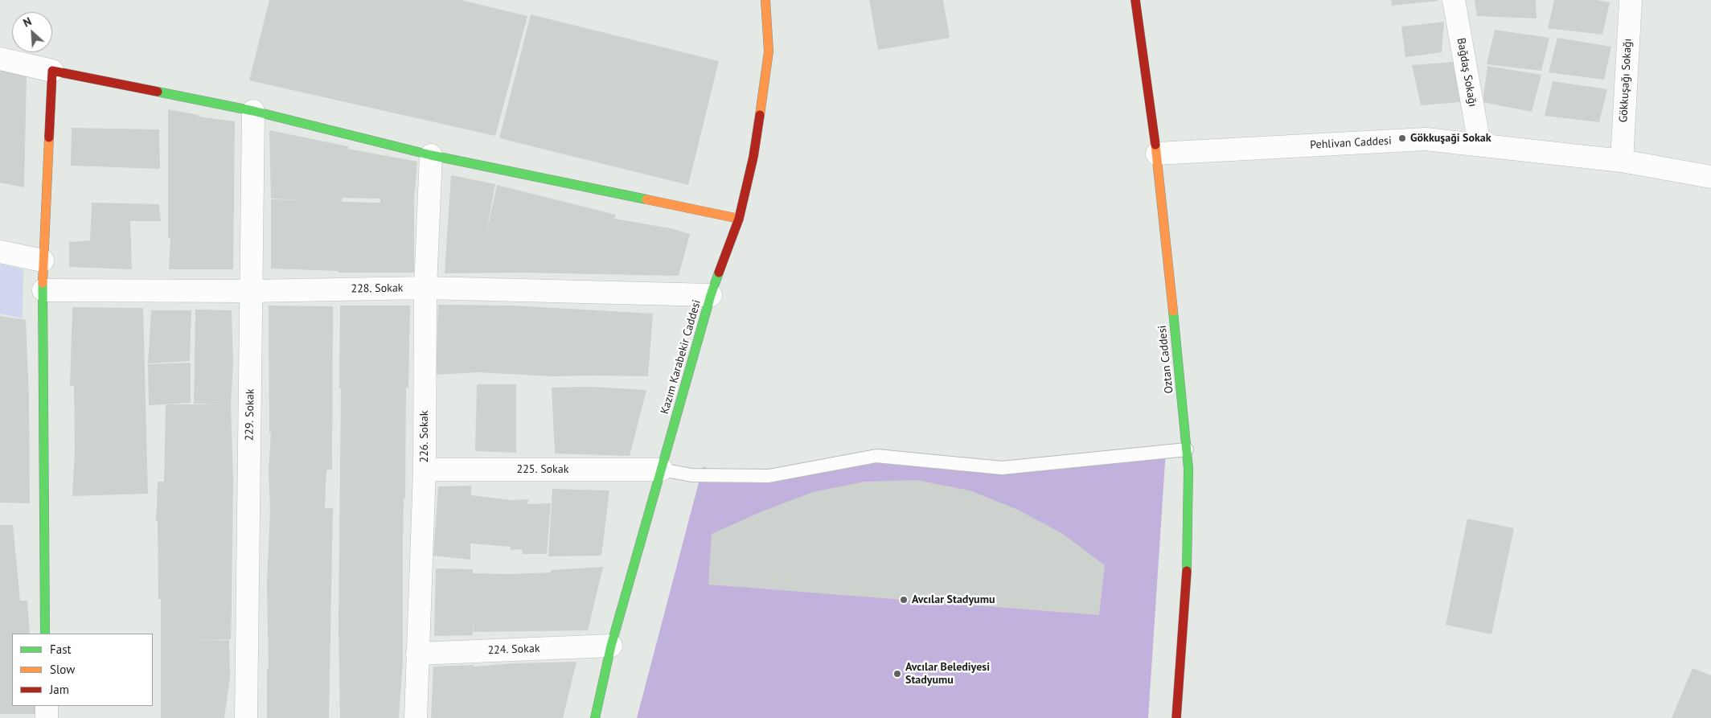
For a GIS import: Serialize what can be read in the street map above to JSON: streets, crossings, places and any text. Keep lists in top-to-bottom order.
{
  "streets": {
    "street": [
      "Bağdaş Sokağı",
      "Gökkuşağı Sokağı",
      "Pehlivan Caddesi",
      "228. Sokak",
      "Kazım Karabekir Caddesi",
      "Oztan Caddesi",
      "229. Sokak",
      "226. Sokak",
      "225. Sokak",
      "224. Sokak"
    ]
  },
  "crossings": [
    ["Bağdaş Sokağı", "Pehlivan Caddesi"],
    ["Gökkuşağı Sokağı", "Pehlivan Caddesi"],
    ["Pehlivan Caddesi", "Oztan Caddesi"],
    ["228. Sokak", "Kazım Karabekir Caddesi"],
    ["228. Sokak", "229. Sokak"],
    ["228. Sokak", "226. Sokak"],
    ["Kazım Karabekir Caddesi", "225. Sokak"],
    ["Kazım Karabekir Caddesi", "224. Sokak"],
    ["226. Sokak", "225. Sokak"],
    ["226. Sokak", "224. Sokak"]
  ],
  "places": ["Gökkuşaği Sokak", "Avcılar Stadyumu", "Avcılar Belediyesi Stadyumu"],
  "legend": ["Fast", "Slow", "Jam"],
  "north": "top left"
}
